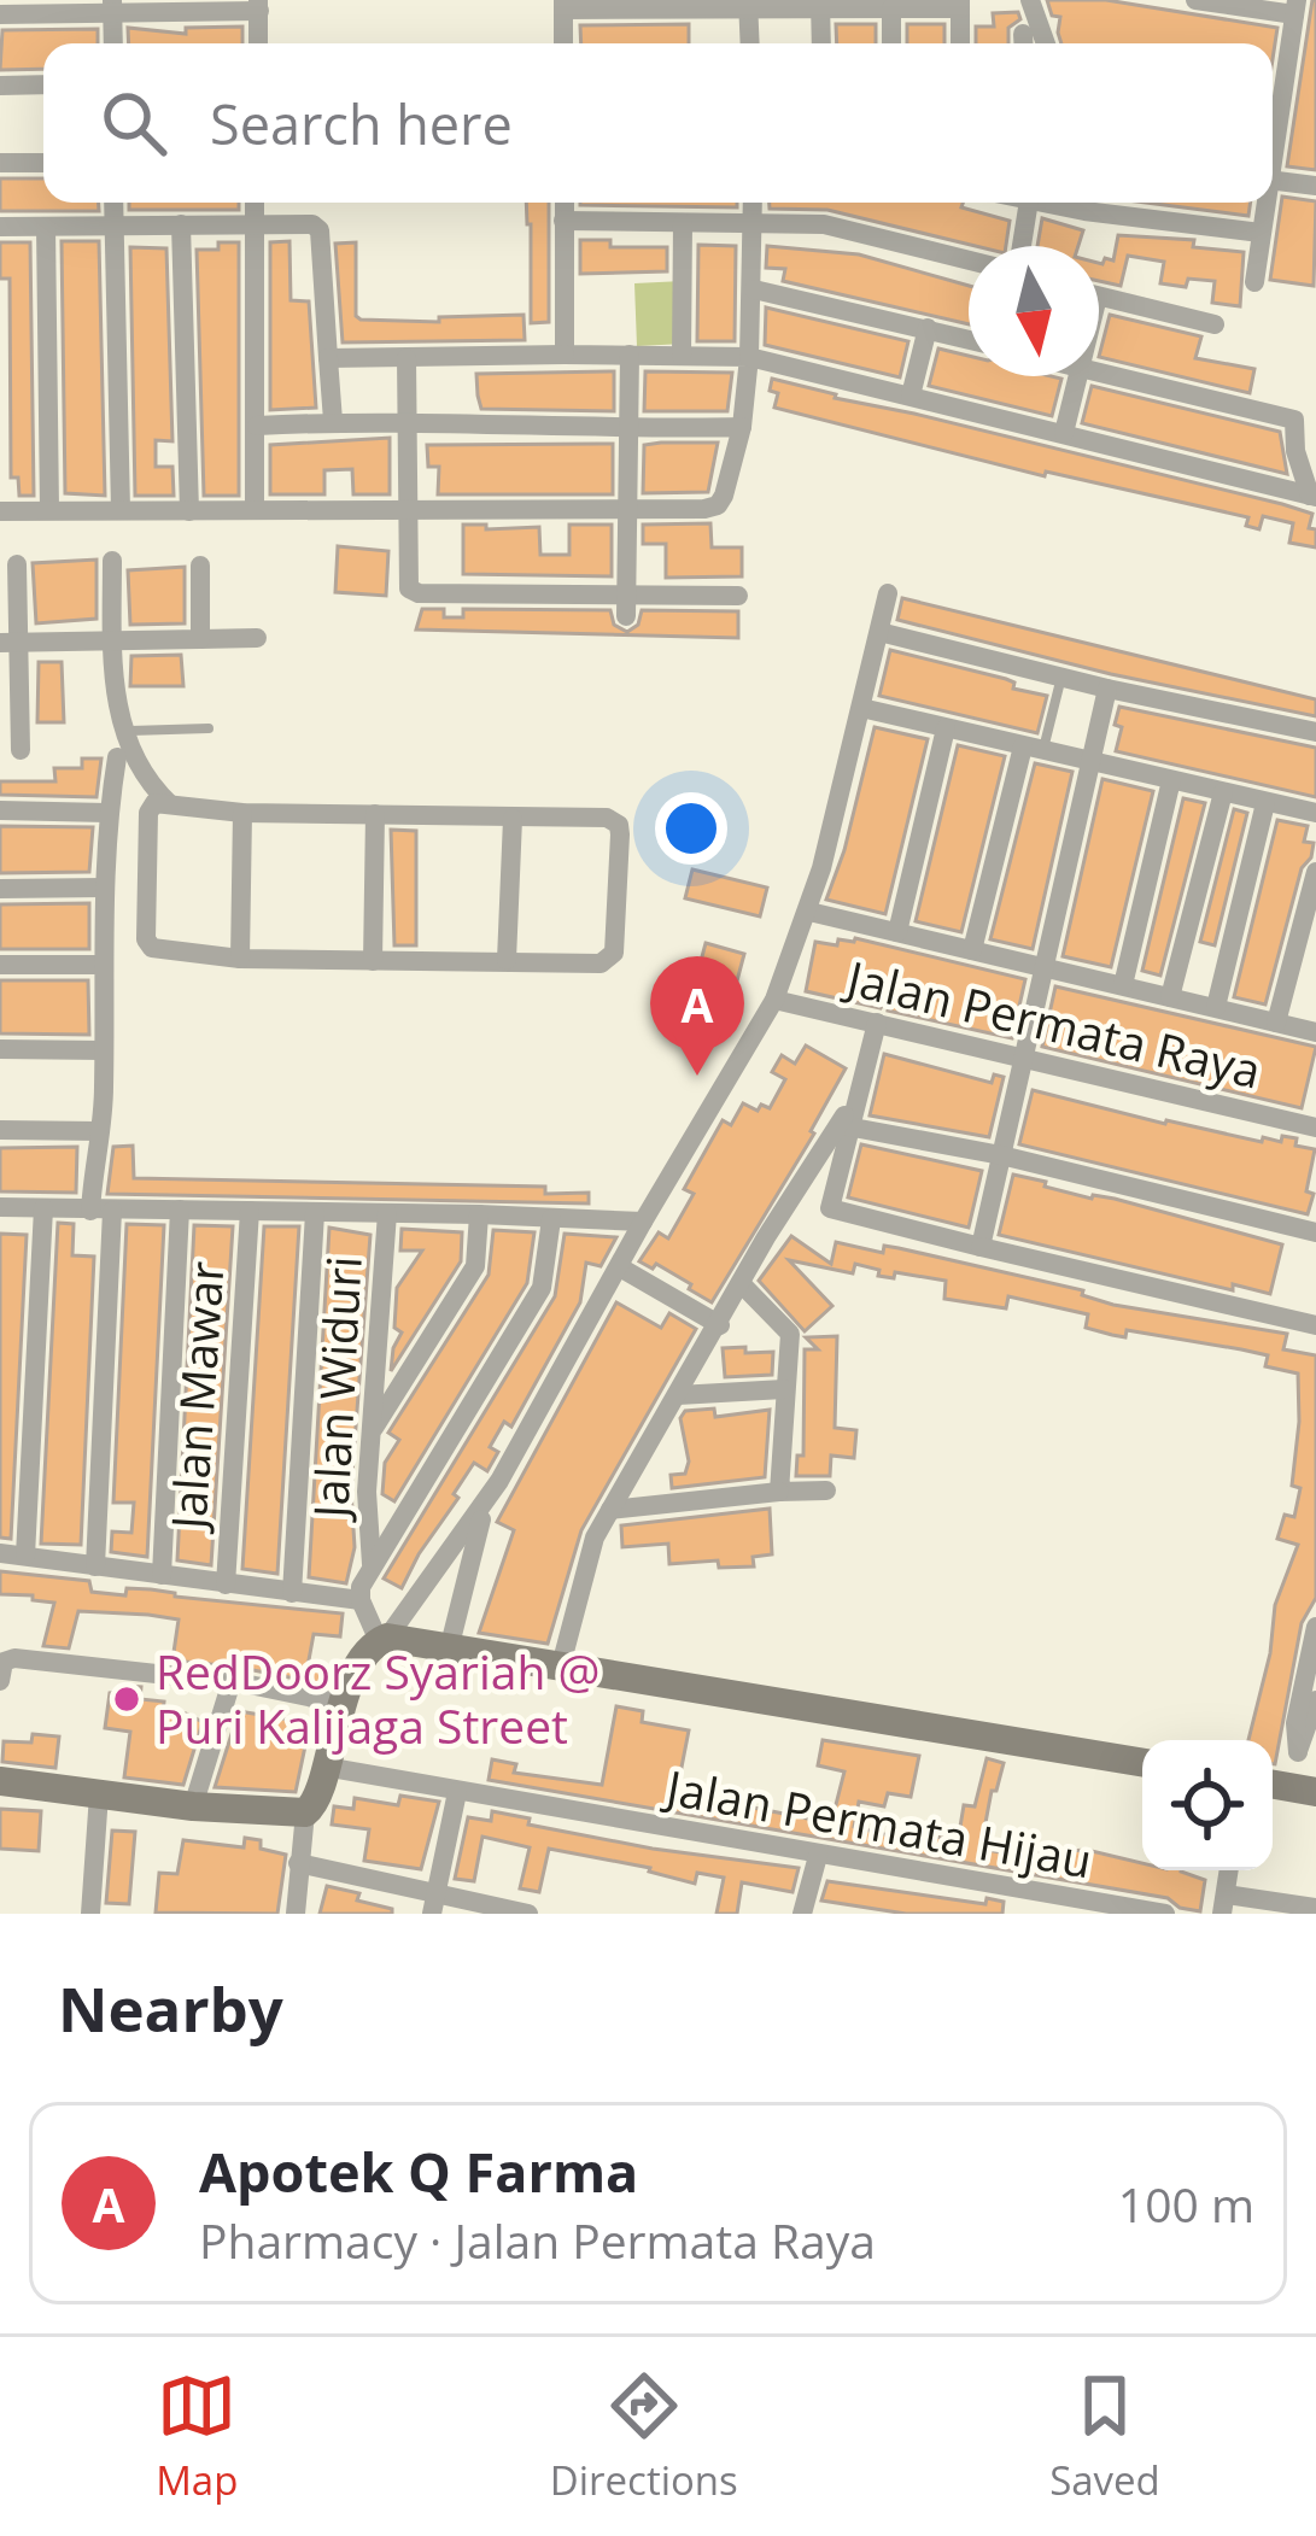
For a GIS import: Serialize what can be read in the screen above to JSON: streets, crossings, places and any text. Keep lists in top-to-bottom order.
{
  "streets": {
    "street": [
      "Jalan Permata Raya",
      "Jalan Widuri",
      "Jalan Mawar",
      "Jalan Permata Hijau"
    ]
  },
  "places": ["RedDoorz Syariah @ Puri Kalijaga Street"],
  "north": "bottom",
  "page": {
    "search": "Search here",
    "pins": "A",
    "heading": "Nearby",
    "list": [
      {
        "mark": "A",
        "name": "Apotek Q Farma",
        "note": "Pharmacy · Jalan Permata Raya",
        "value": "100 m"
      }
    ],
    "nav": ["Map", "Directions", "Saved"]
  }
}
